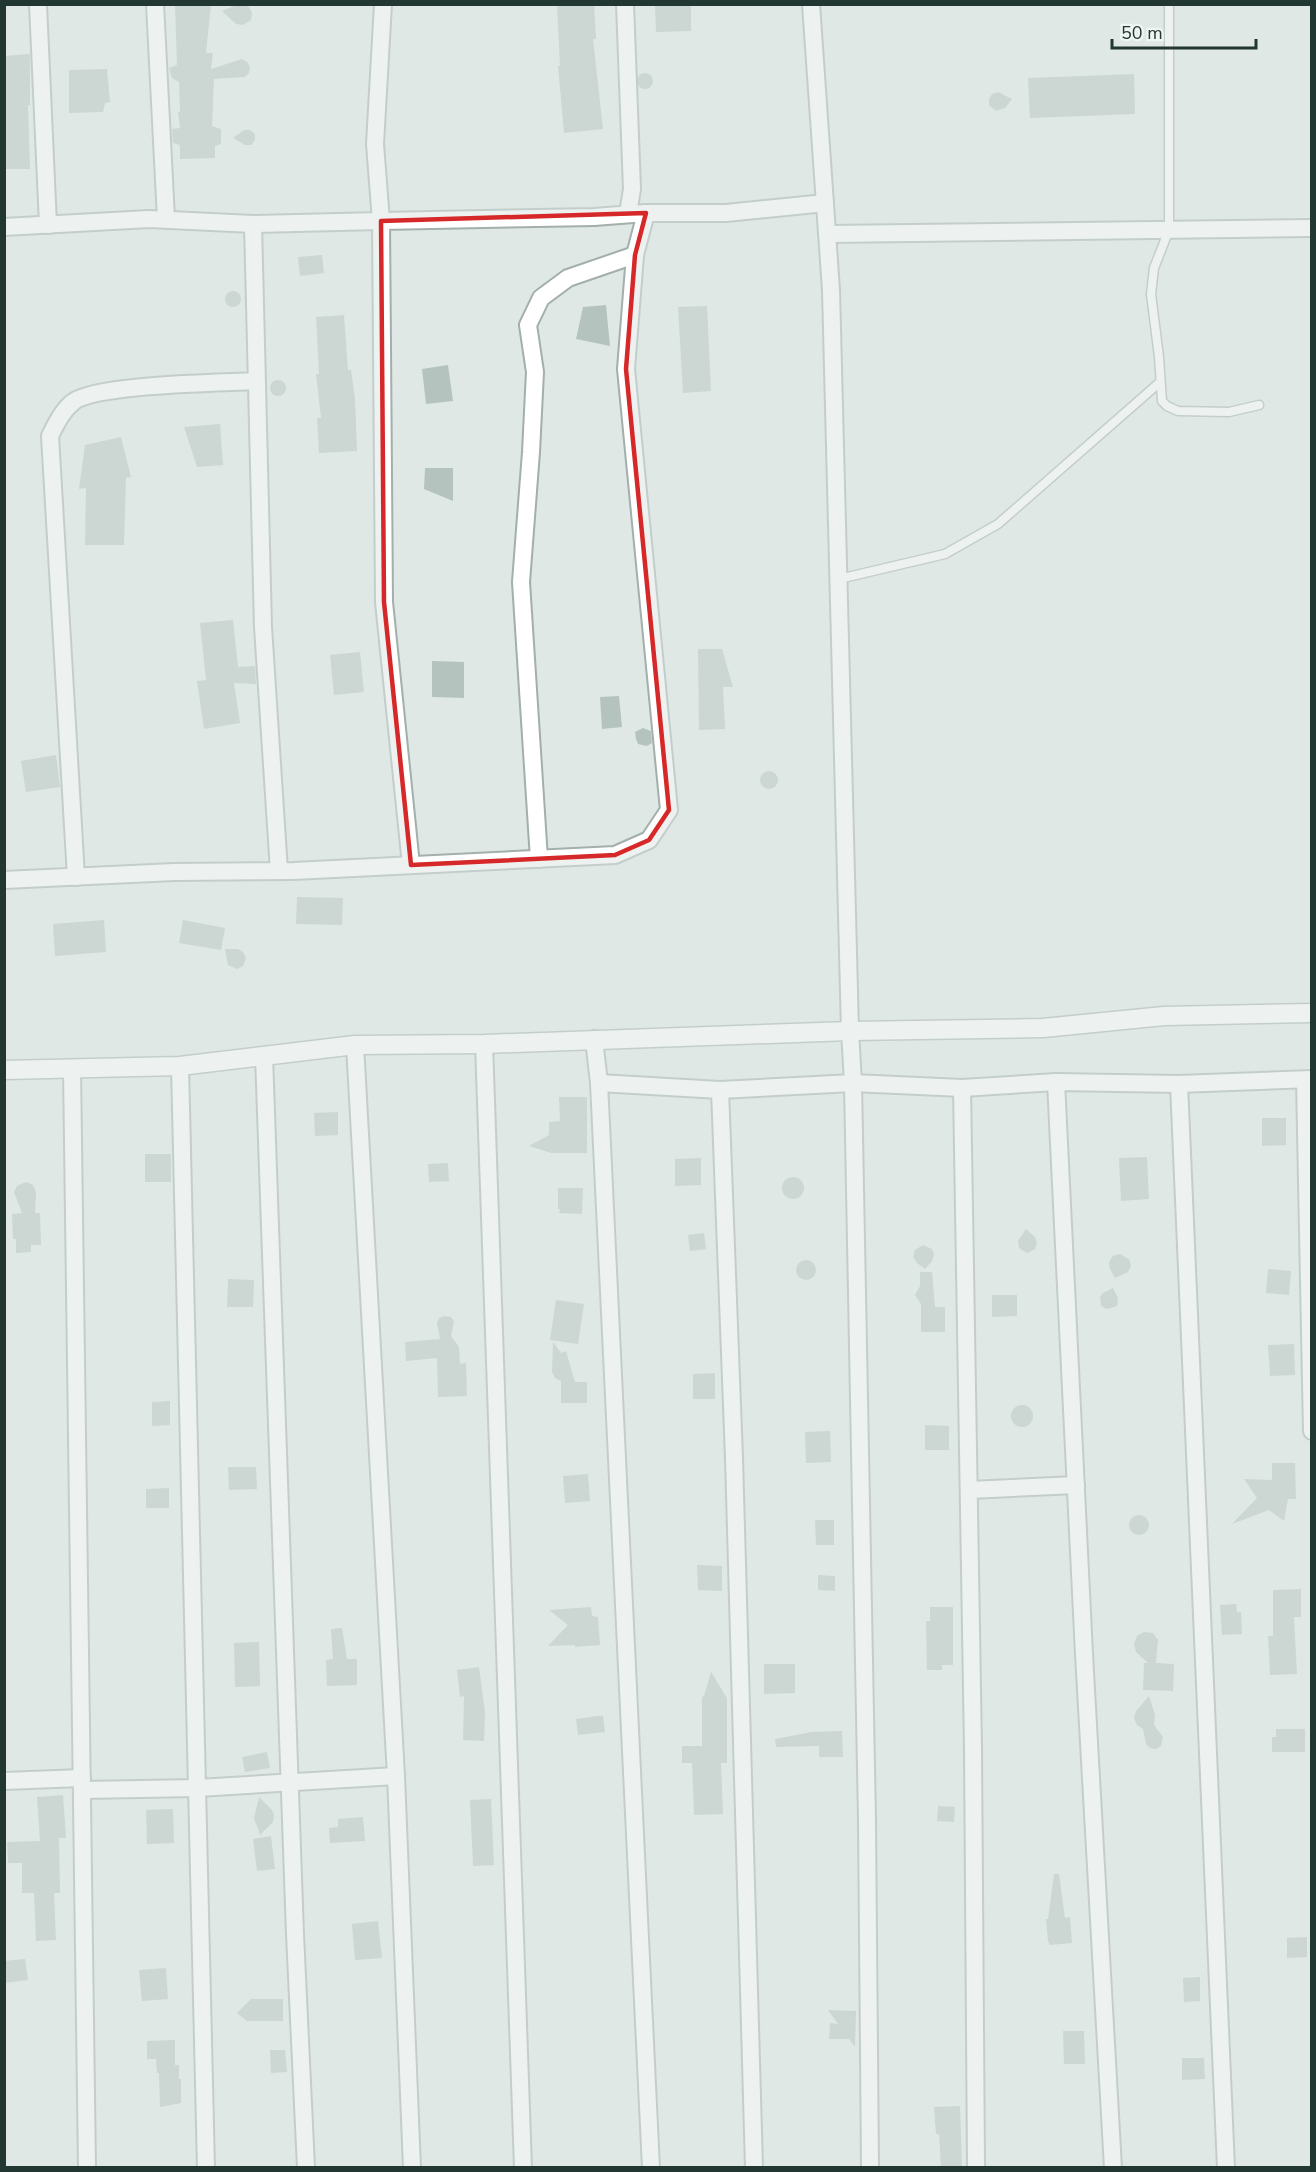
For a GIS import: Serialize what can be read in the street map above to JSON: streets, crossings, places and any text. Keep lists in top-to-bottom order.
{
  "scale_bar": "50 m"
}
